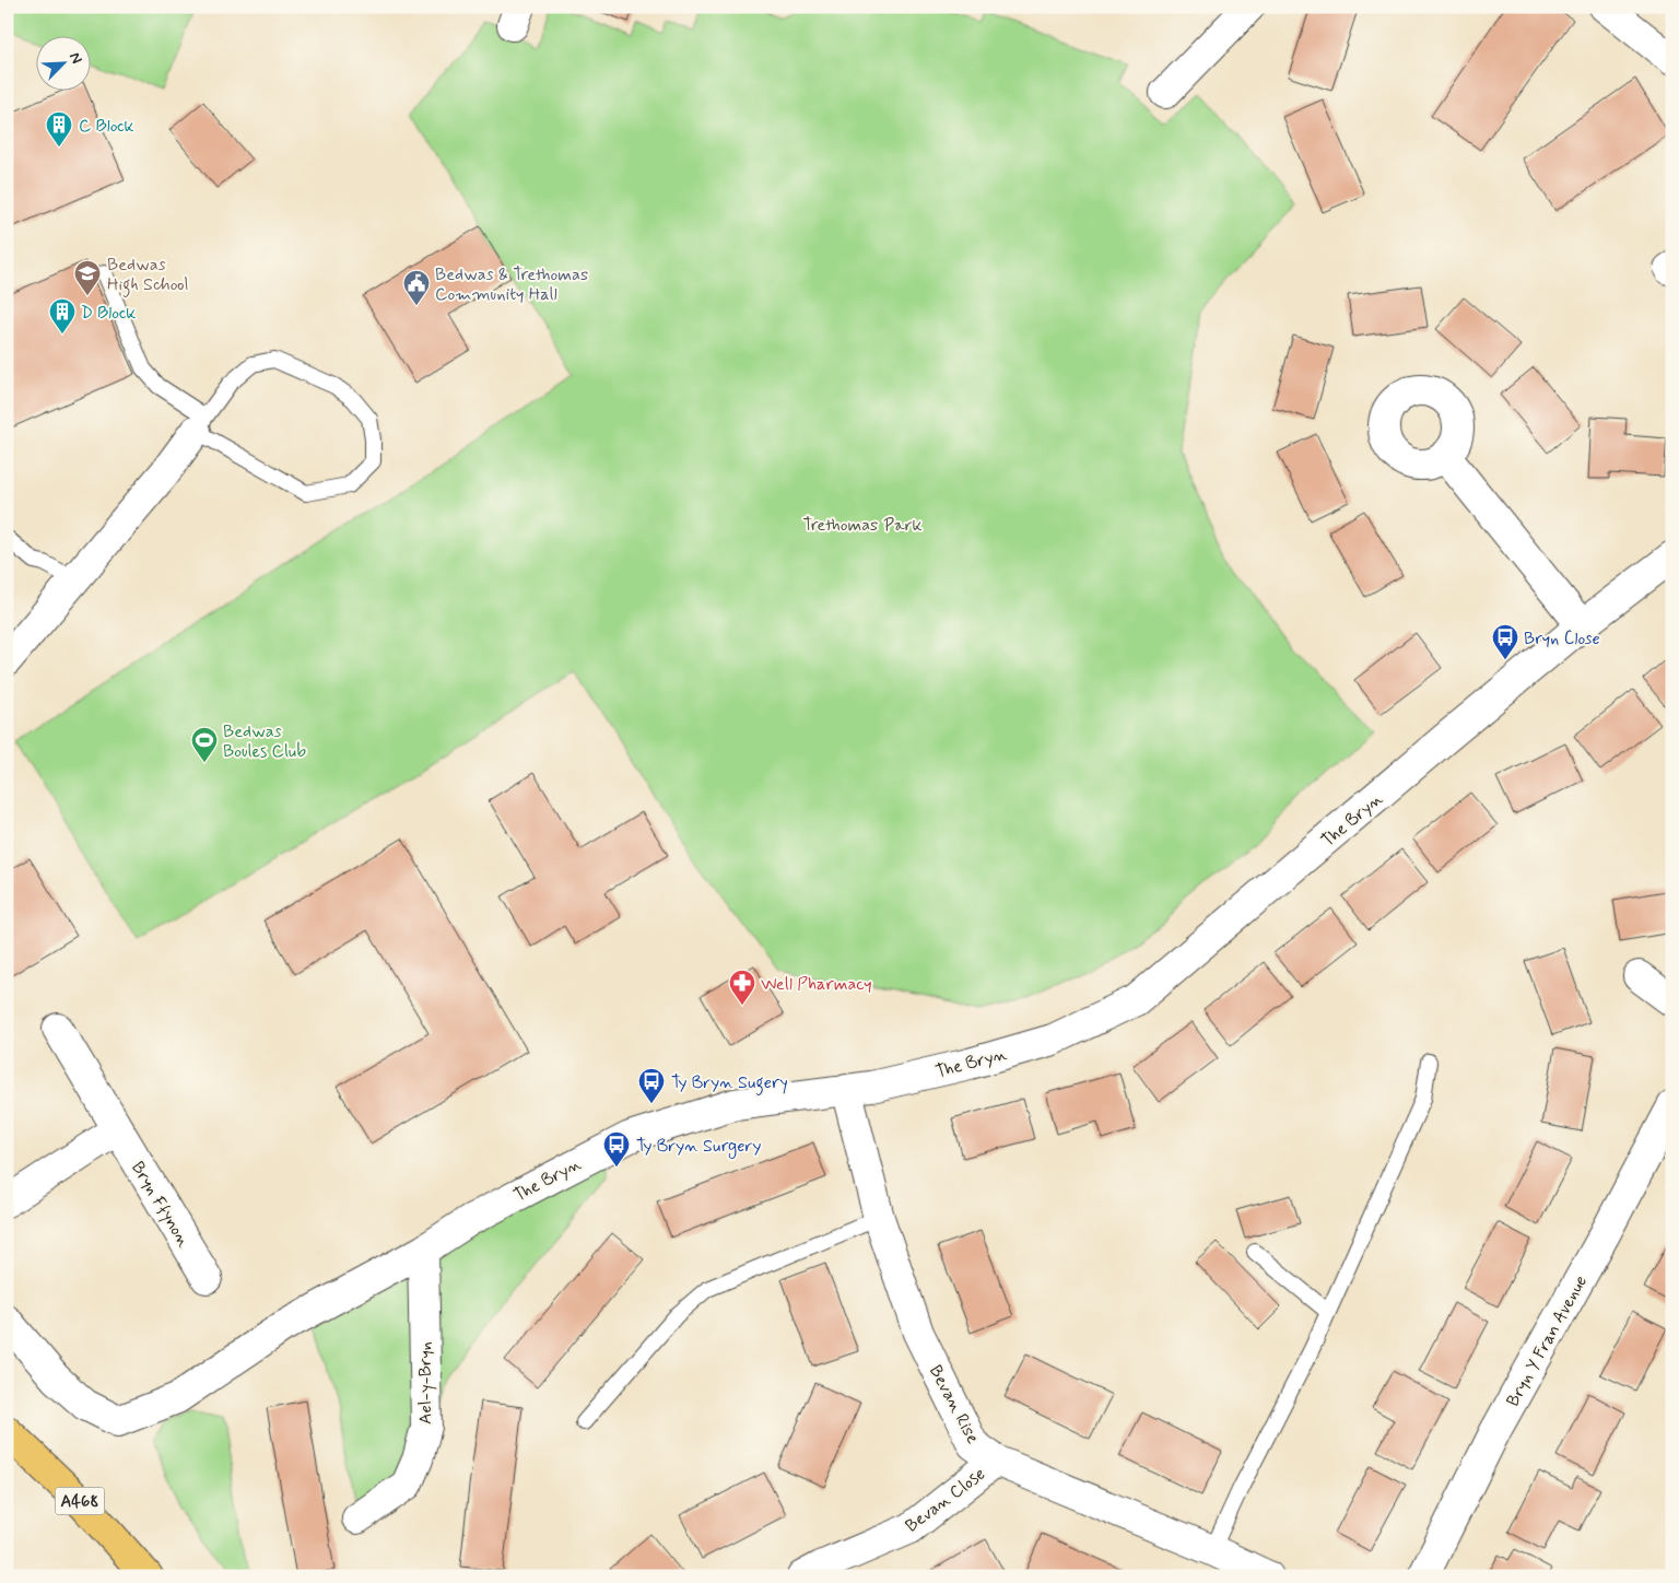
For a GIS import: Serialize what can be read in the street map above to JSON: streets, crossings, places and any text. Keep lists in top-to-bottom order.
{
  "streets": {
    "main road": ["A468"],
    "street": [
      "The Bryn",
      "Bryn Ffynon",
      "Bryn Y Fran Avenue",
      "Ael-y-Bryn",
      "Bevan Rise",
      "Bevan Close"
    ]
  },
  "crossings": [
    ["The Bryn", "Ael-y-Bryn"],
    ["The Bryn", "Bevan Rise"],
    ["Bevan Rise", "Bevan Close"]
  ],
  "parks": ["Trethomas Park"],
  "places": {
    "building": ["C Block", "D Block"],
    "school or university": ["Bedwas High School"],
    "public building": ["Bedwas & Trethomas Community Hall"],
    "bus stop": ["Bryn Close", "Ty Bryn Sugery", "Ty Bryn Surgery"],
    "sports": ["Bedwas Boules Club"],
    "pharmacy": ["Well Pharmacy"]
  },
  "north": "top right"
}
